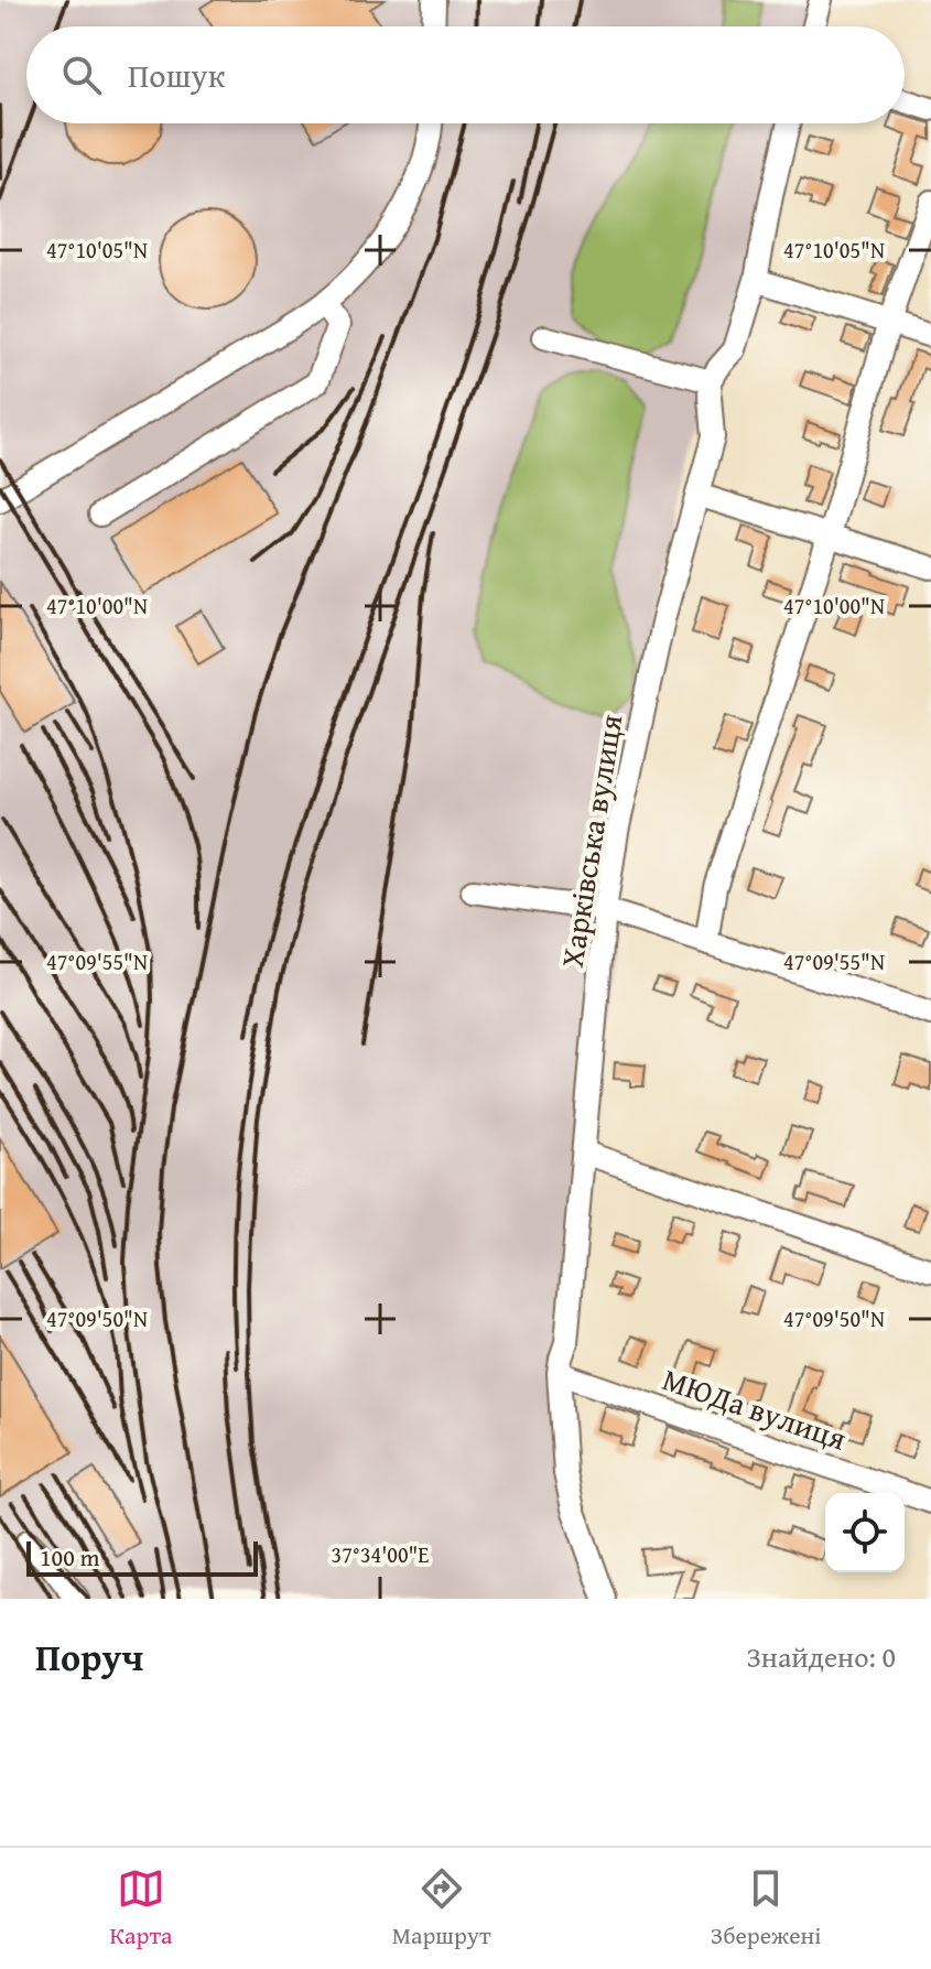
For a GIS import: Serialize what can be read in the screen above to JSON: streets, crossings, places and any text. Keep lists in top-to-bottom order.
{
  "streets": {
    "street": ["Харківська вулиця", "МЮДа вулиця"]
  },
  "crossings": [
    ["Харківська вулиця", "МЮДа вулиця"]
  ],
  "scale_bar": "100 m",
  "page": {
    "search": "Пошук",
    "scale": "100 m",
    "heading": ["Поруч", "Знайдено: 0"],
    "nav": ["Карта", "Маршрут", "Збережені"]
  },
  "coordinates": [
    "47°10'05\"N",
    "47°10'00\"N",
    "47°09'55\"N",
    "47°09'50\"N",
    "37°34'00\"E"
  ]
}
